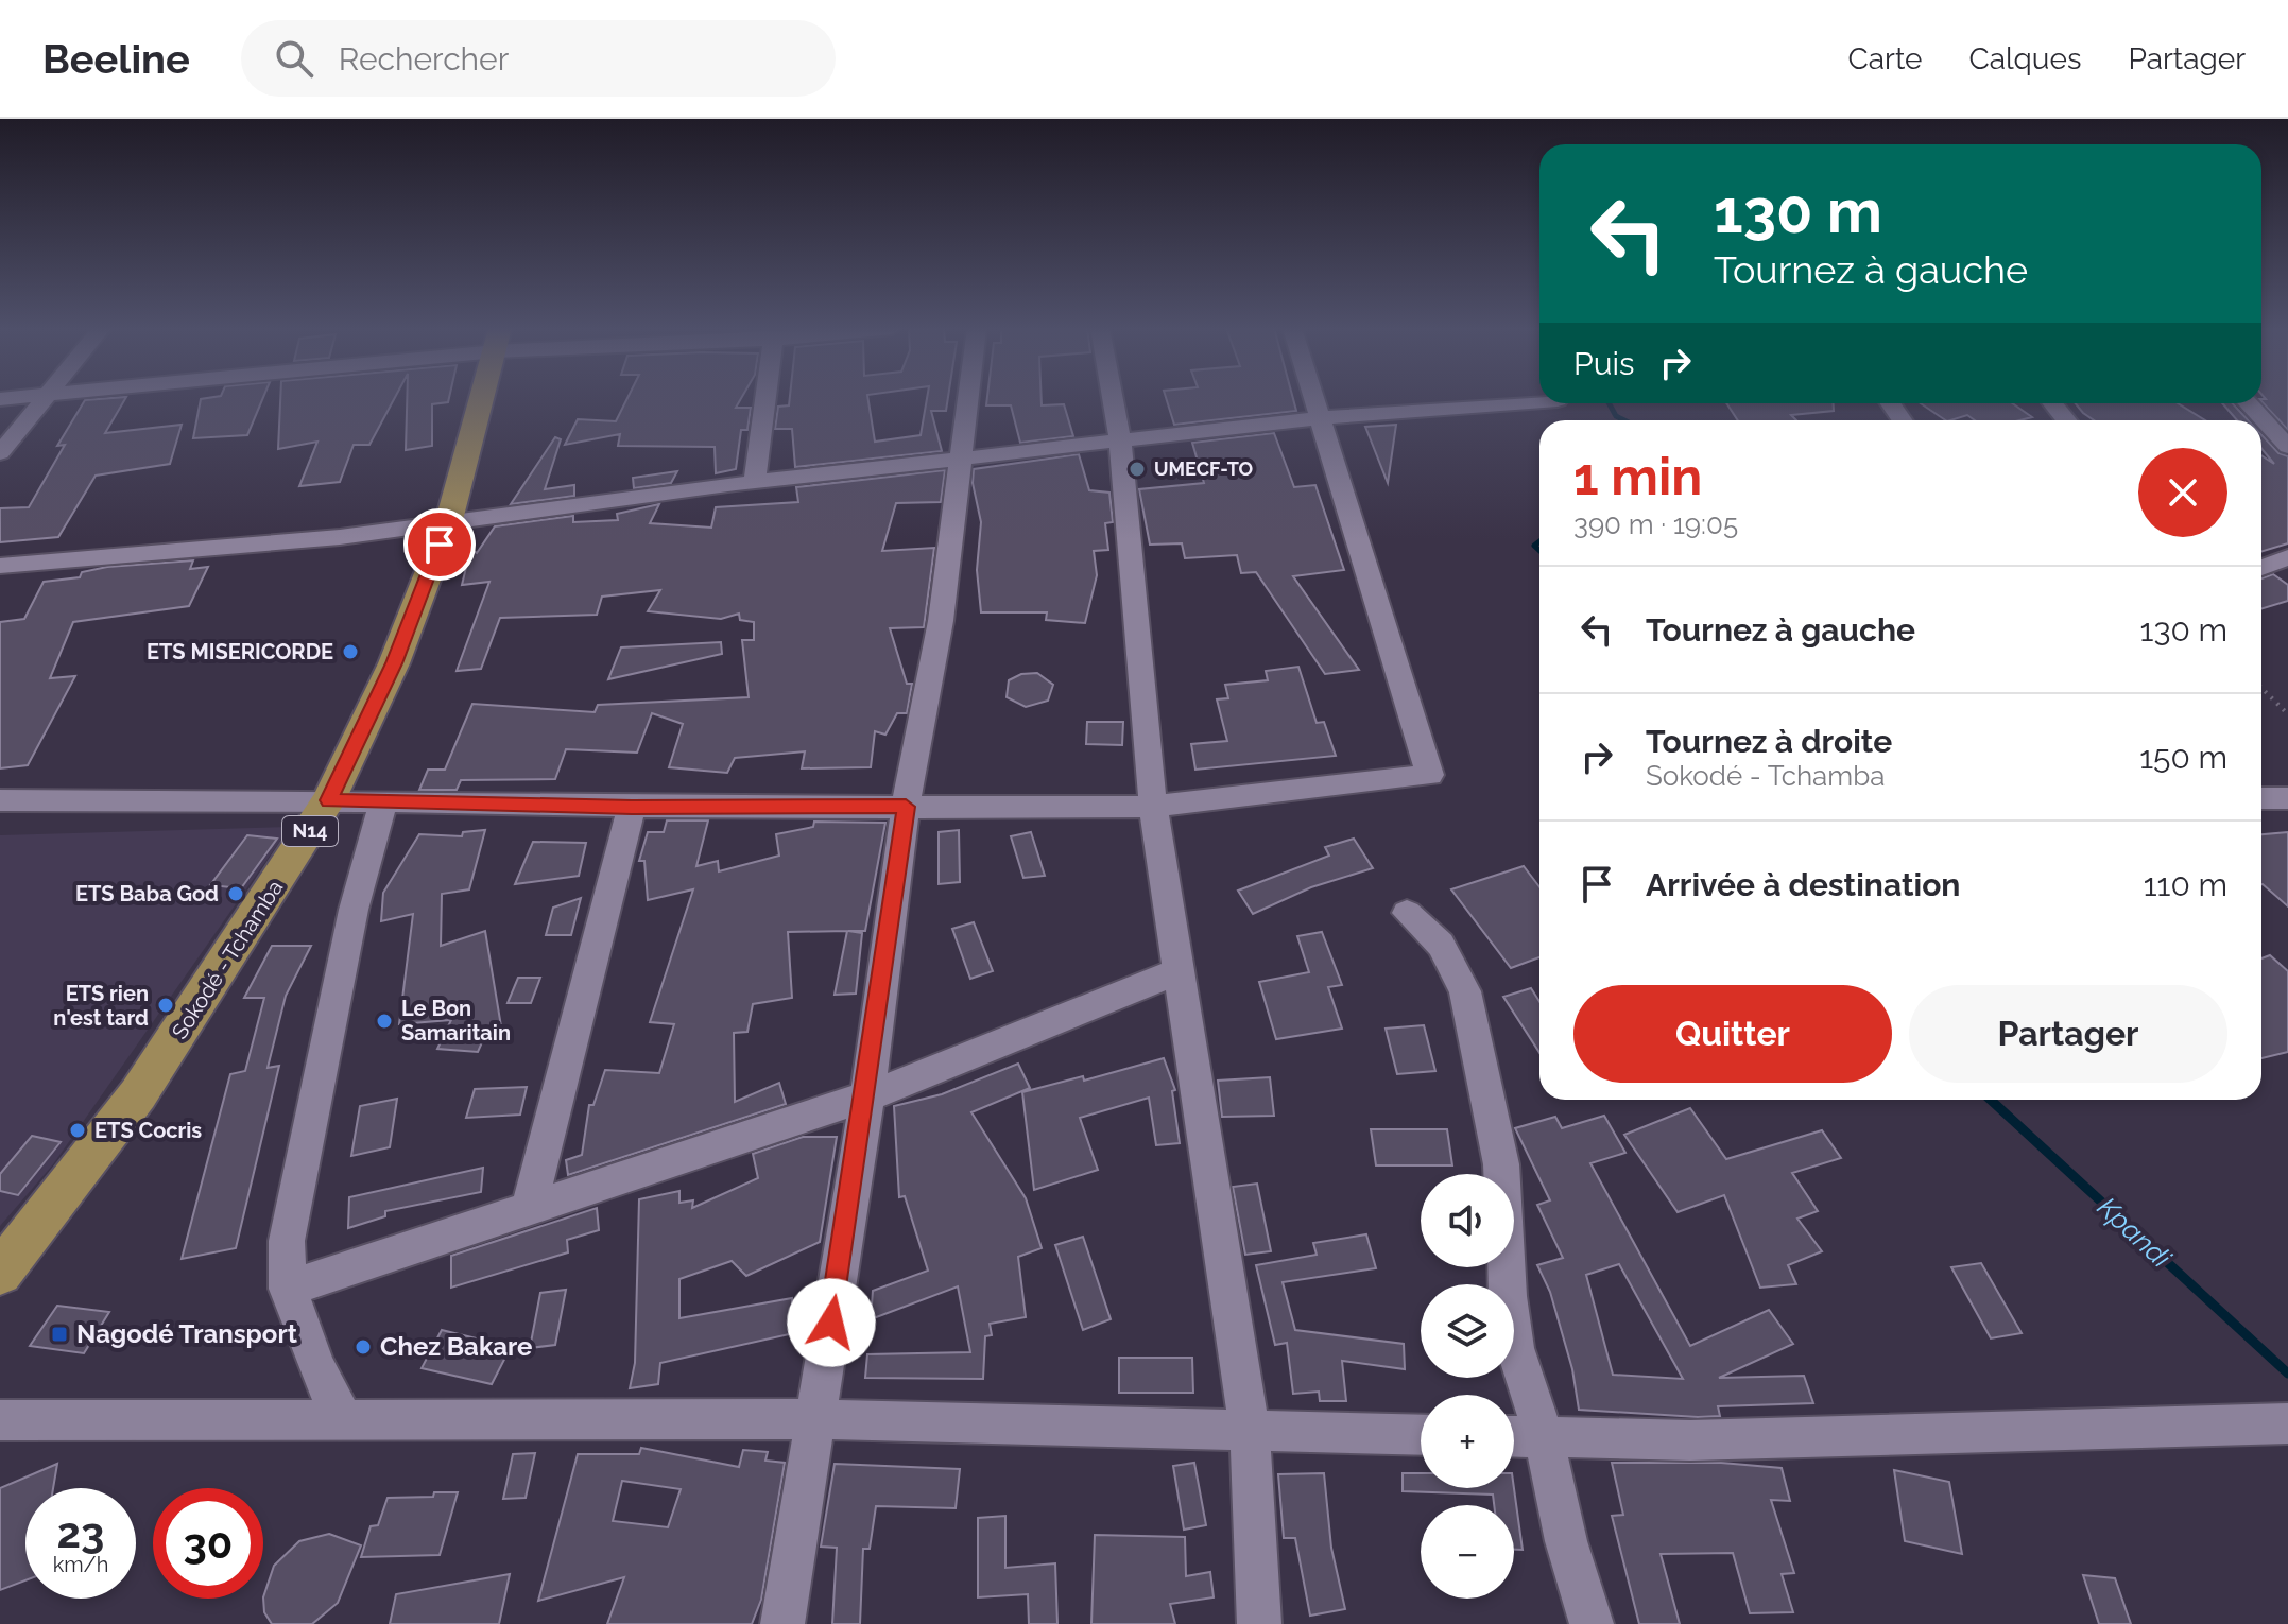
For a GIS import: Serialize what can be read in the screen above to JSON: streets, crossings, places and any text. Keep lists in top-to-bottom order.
{
  "streets": {
    "main road": ["N14", "Sokodé - Tchamba"]
  },
  "water": ["Kpandi"],
  "places": {
    "other": [
      "UMECF-TO",
      "ETS MISERICORDE",
      "ETS Baba God",
      "ETS rien n'est tard",
      "Le Bon Samaritain",
      "ETS Cocris",
      "Chez Bakare"
    ],
    "transit": ["Nagodé Transport"]
  },
  "page": {
    "header": "Beeline",
    "search": "Rechercher",
    "nav": ["Carte", "Calques", "Partager"],
    "turn": ["130 m", "Tournez à gauche"],
    "then": "Puis",
    "heading": ["1 min", "390 m · 19:05"],
    "list": [
      {
        "name": "Tournez à gauche",
        "value": "130 m"
      },
      {
        "name": "Tournez à droite",
        "note": "Sokodé - Tchamba",
        "value": "150 m"
      },
      {
        "name": "Arrivée à destination",
        "value": "110 m"
      }
    ],
    "buttons": ["Quitter", "Partager"],
    "map_buttons": ["+", "−"],
    "speed": "23 km/h",
    "limit": "30"
  }
}
